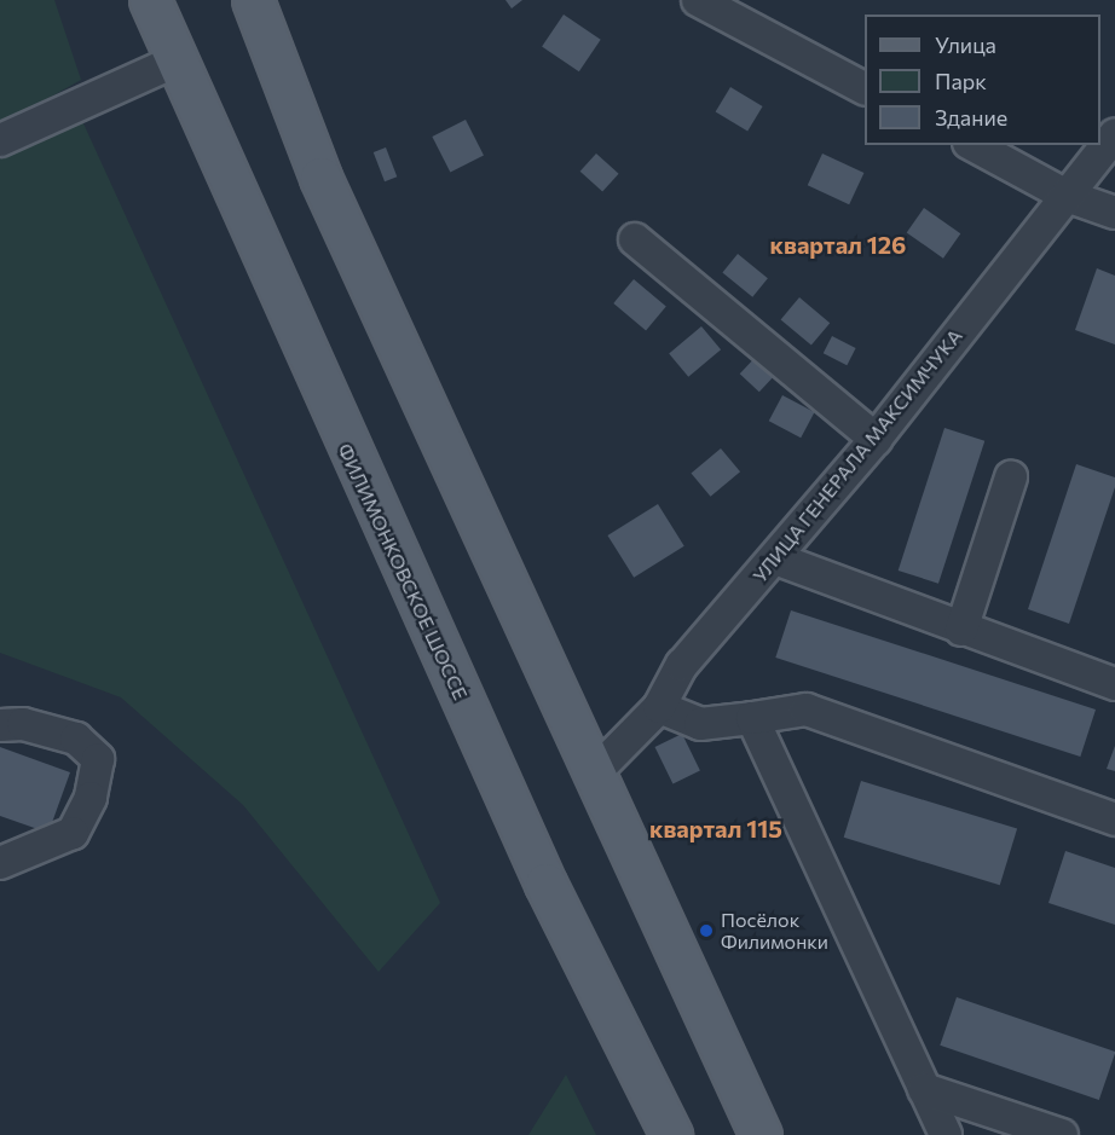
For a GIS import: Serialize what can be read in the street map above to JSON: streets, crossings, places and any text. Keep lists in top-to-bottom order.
{
  "streets": {
    "main road": ["ФИЛИМОНКОВСКОЕ ШОССЕ"],
    "street": ["УЛИЦА ГЕНЕРАЛА МАКСИМЧУКА"]
  },
  "districts": ["квартал 126", "квартал 115"],
  "places": ["Посёлок Филимонки"],
  "legend": ["Улица", "Парк", "Здание"]
}
